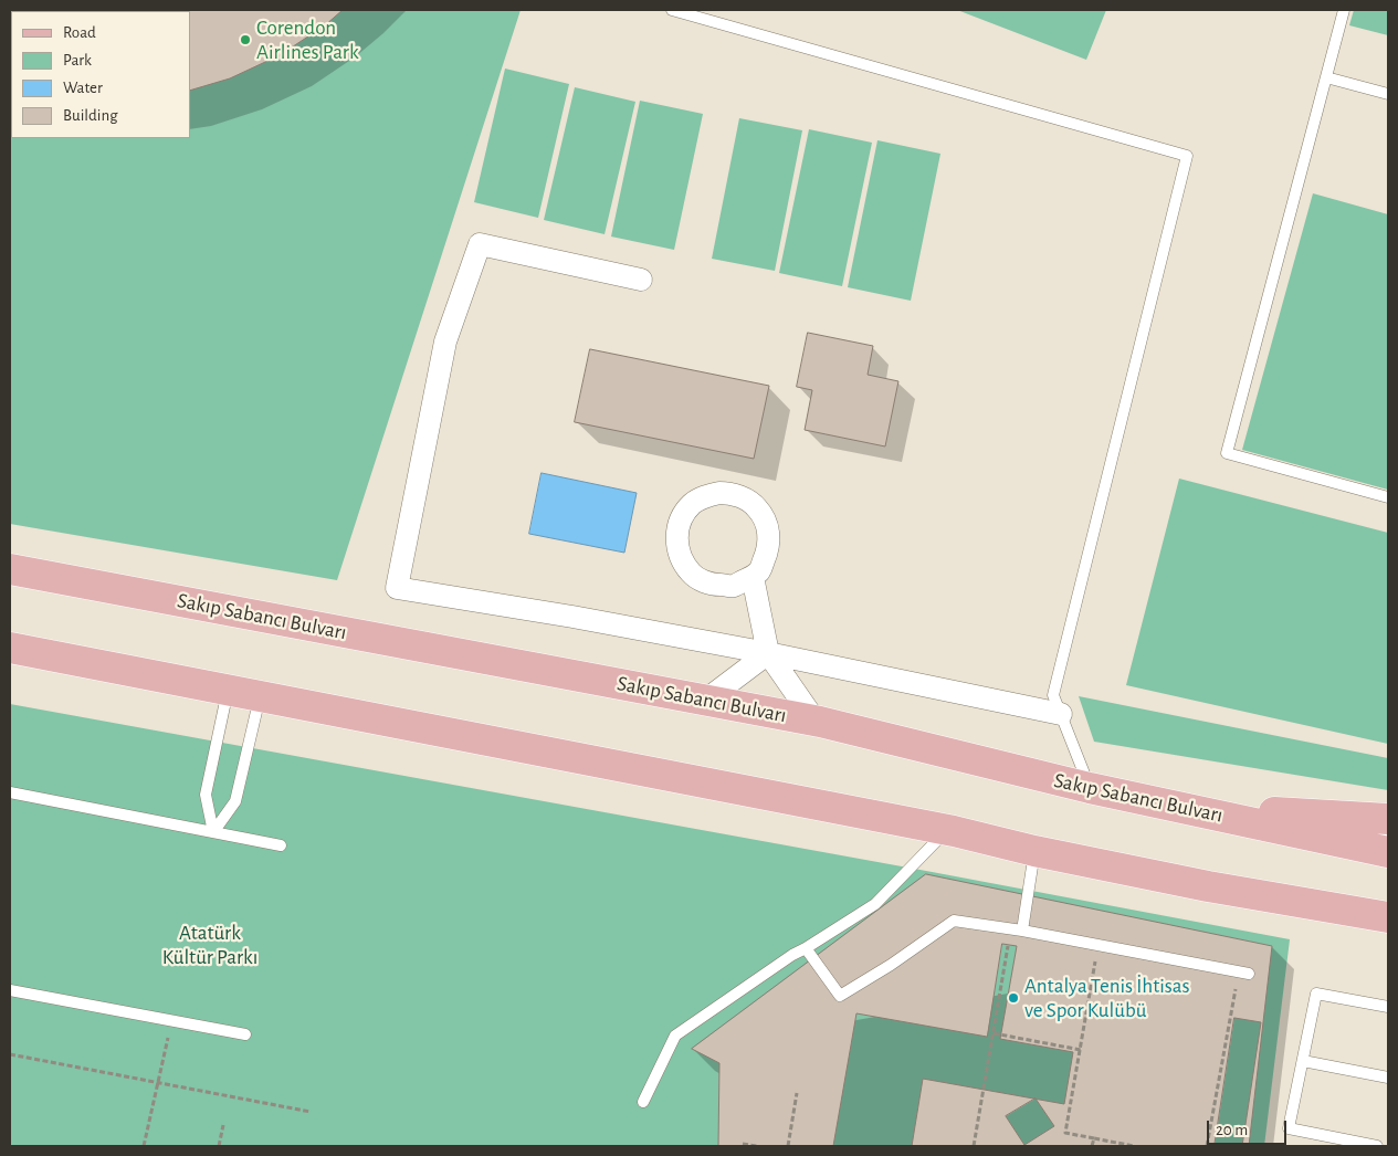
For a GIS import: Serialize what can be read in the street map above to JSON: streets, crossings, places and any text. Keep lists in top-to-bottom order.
{
  "streets": {
    "main road": ["Sakıp Sabancı Bulvarı"]
  },
  "parks": ["Atatürk Kültür Parkı"],
  "places": ["Corendon Airlines Park", "Antalya Tenis İhtisas ve Spor Kulübü"],
  "legend": [
    "Road",
    "Park",
    "Water",
    "Building"
  ],
  "scale_bar": "20 m"
}
